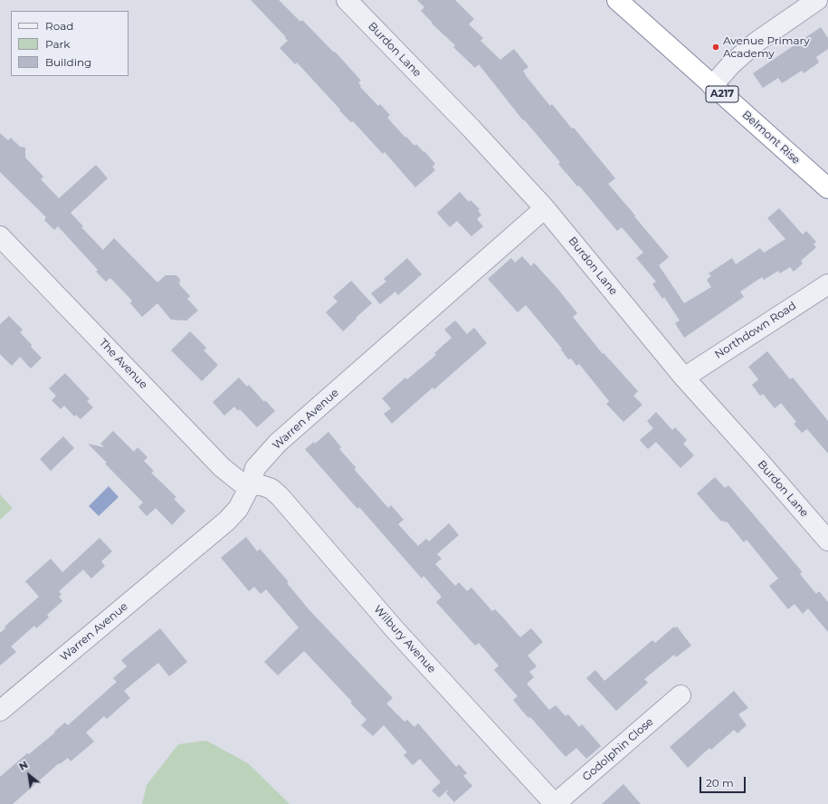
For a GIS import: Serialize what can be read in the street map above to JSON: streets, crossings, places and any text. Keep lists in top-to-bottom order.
{
  "streets": {
    "highway": ["A217", "Belmont Rise"],
    "street": [
      "Burdon Lane",
      "Northdown Road",
      "The Avenue",
      "Warren Avenue",
      "Wilbury Avenue",
      "Godolphin Close"
    ]
  },
  "crossings": [
    ["Burdon Lane", "Northdown Road"],
    ["Burdon Lane", "Warren Avenue"],
    ["The Avenue", "Warren Avenue"],
    ["The Avenue", "Wilbury Avenue"],
    ["Warren Avenue", "Wilbury Avenue"],
    ["Wilbury Avenue", "Godolphin Close"]
  ],
  "places": ["Avenue Primary Academy"],
  "legend": ["Road", "Park", "Building"],
  "scale_bar": "20 m",
  "north": "top left"
}
